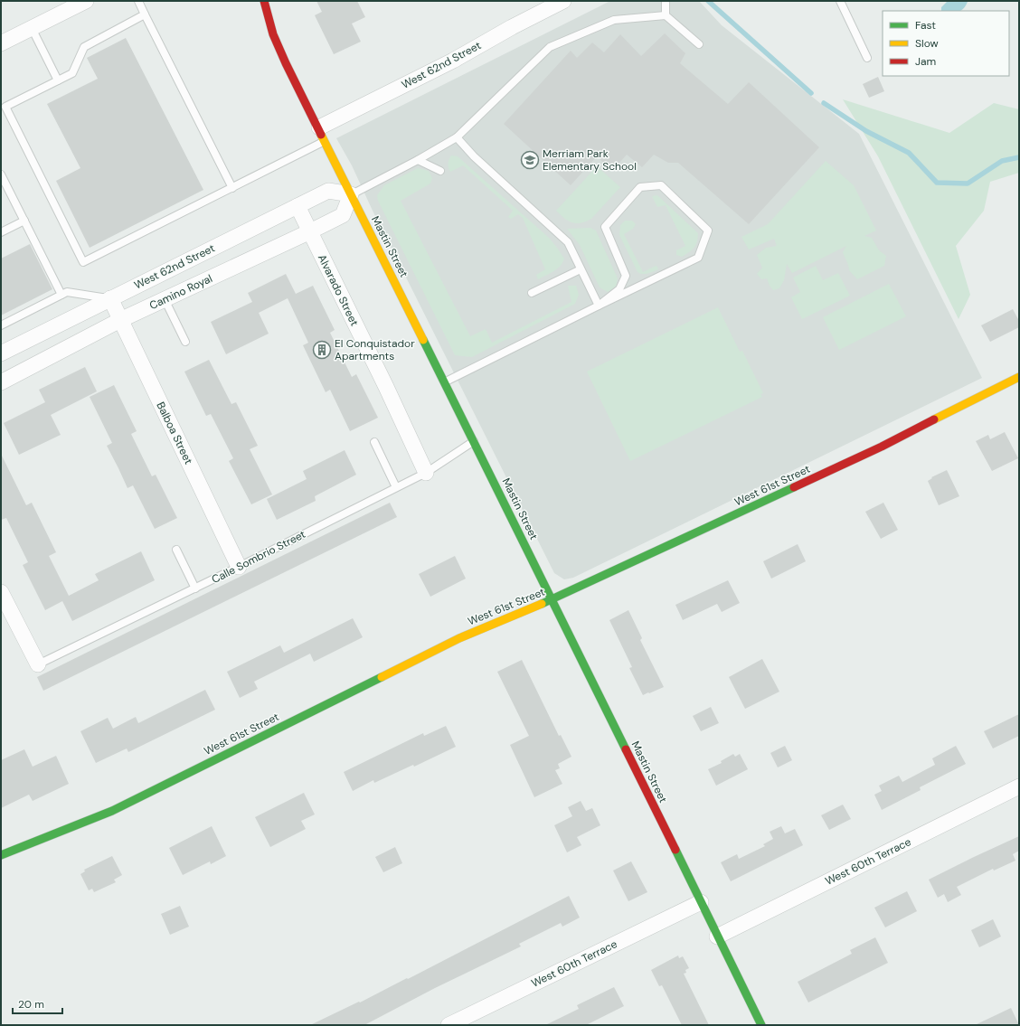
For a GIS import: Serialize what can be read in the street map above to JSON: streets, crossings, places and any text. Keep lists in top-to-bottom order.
{
  "streets": {
    "street": [
      "West 62nd Street",
      "Mastin Street",
      "Alvarado Street",
      "Camino Royal",
      "Balboa Street",
      "West 61st Street",
      "West 60th Terrace"
    ],
    "lane": ["Calle Sombrio Street"]
  },
  "crossings": [
    ["West 62nd Street", "Mastin Street"],
    ["West 62nd Street", "Alvarado Street"],
    ["West 62nd Street", "Camino Royal"],
    ["West 62nd Street", "Balboa Street"],
    ["Mastin Street", "Camino Royal"],
    ["Mastin Street", "West 61st Street"],
    ["Mastin Street", "Calle Sombrio Street"],
    ["Mastin Street", "West 60th Terrace"],
    ["Alvarado Street", "Camino Royal"],
    ["Alvarado Street", "Calle Sombrio Street"],
    ["Camino Royal", "Balboa Street"],
    ["Balboa Street", "Calle Sombrio Street"]
  ],
  "places": {
    "school or university": ["Merriam Park Elementary School"],
    "building": ["El Conquistador Apartments"]
  },
  "legend": ["Fast", "Slow", "Jam"],
  "scale_bar": "20 m"
}
